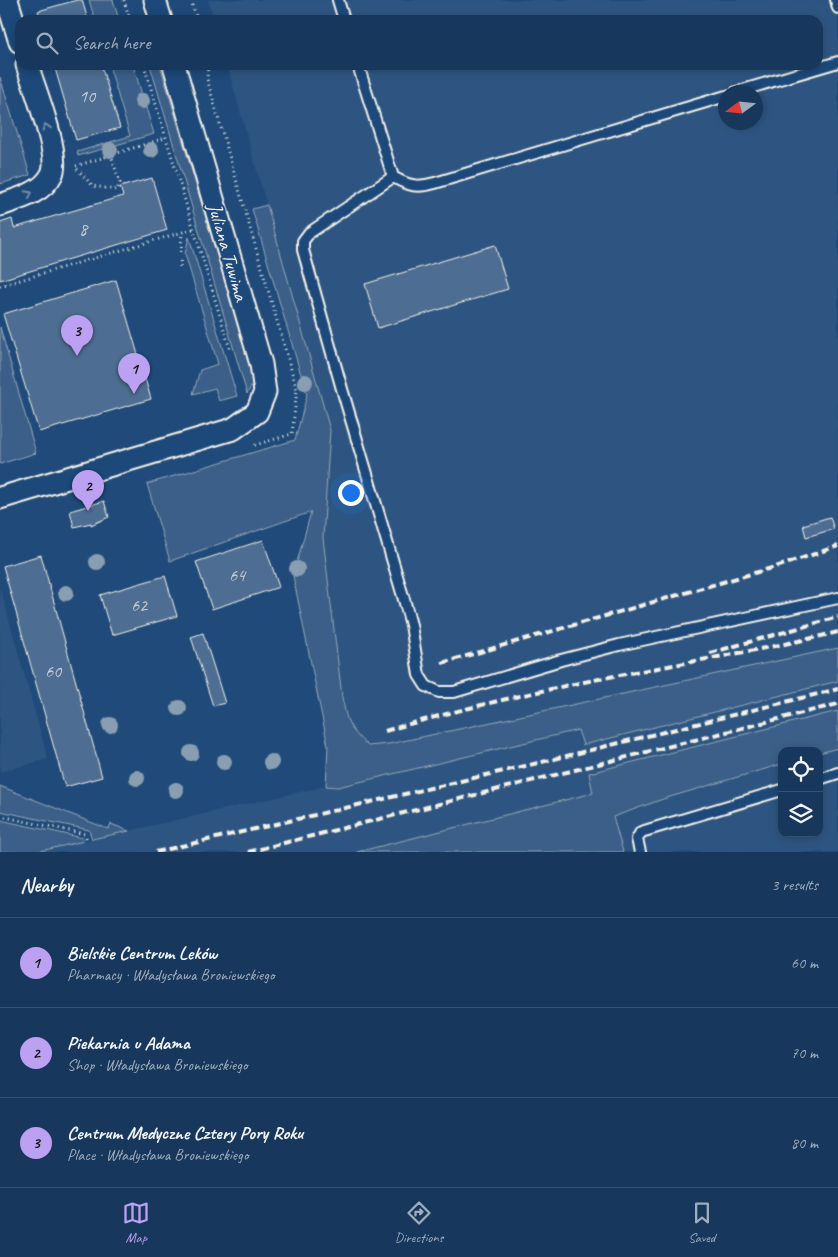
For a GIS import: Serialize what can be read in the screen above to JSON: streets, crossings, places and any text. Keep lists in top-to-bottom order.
{
  "streets": {
    "street": ["Juliana Tuwima"]
  },
  "house_numbers": [
    "10",
    "8",
    "64",
    "62",
    "60"
  ],
  "north": "left",
  "page": {
    "search": "Search here",
    "pins": ["3", "1", "2"],
    "heading": ["Nearby", "3 results"],
    "list": [
      {
        "mark": "1",
        "name": "Bielskie Centrum Leków",
        "note": "Pharmacy · Władysława Broniewskiego",
        "value": "60 m"
      },
      {
        "mark": "2",
        "name": "Piekarnia u Adama",
        "note": "Shop · Władysława Broniewskiego",
        "value": "70 m"
      },
      {
        "mark": "3",
        "name": "Centrum Medyczne Cztery Pory Roku",
        "note": "Place · Władysława Broniewskiego",
        "value": "80 m"
      }
    ],
    "nav": ["Map", "Directions", "Saved"]
  }
}
